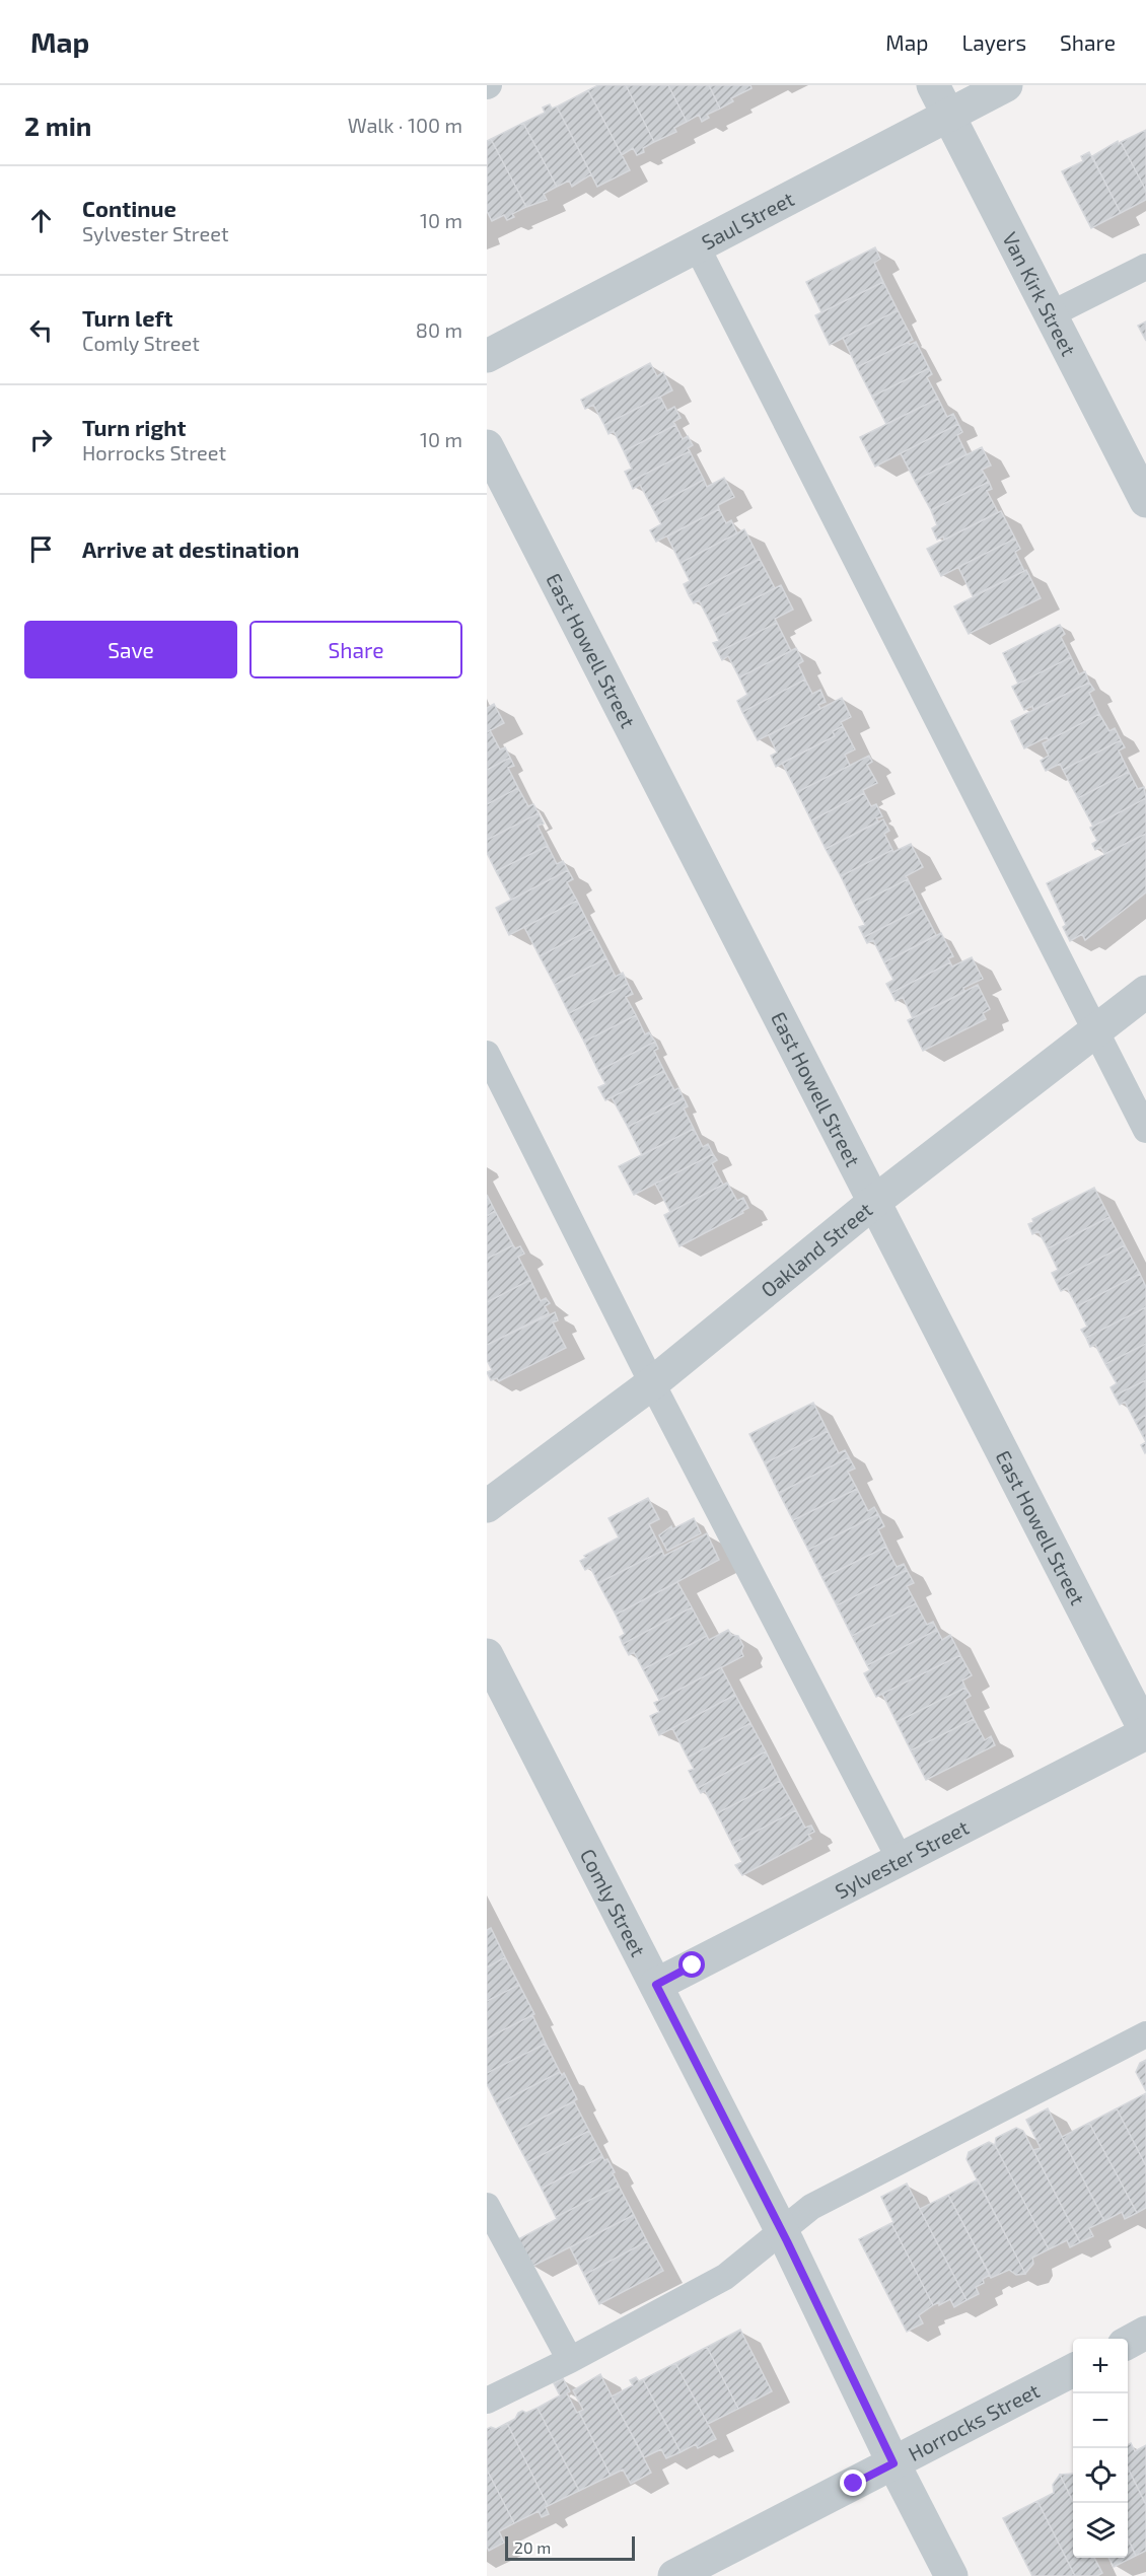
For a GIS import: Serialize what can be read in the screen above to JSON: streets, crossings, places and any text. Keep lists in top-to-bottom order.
{
  "streets": {
    "street": [
      "Saul Street",
      "Van Kirk Street",
      "East Howell Street",
      "Oakland Street",
      "Sylvester Street",
      "Comly Street",
      "Horrocks Street"
    ]
  },
  "crossings": [
    ["Saul Street", "Van Kirk Street"],
    ["East Howell Street", "Oakland Street"],
    ["East Howell Street", "Sylvester Street"],
    ["Sylvester Street", "Comly Street"],
    ["Comly Street", "Horrocks Street"]
  ],
  "scale_bar": "20 m",
  "page": {
    "header": "Map",
    "nav": ["Map", "Layers", "Share"],
    "heading": ["2 min", "Walk · 100 m"],
    "list": [
      ["Continue", "Sylvester Street", "10 m"],
      ["Turn left", "Comly Street", "80 m"],
      ["Turn right", "Horrocks Street", "10 m"],
      "Arrive at destination"
    ],
    "buttons": ["Save", "Share"],
    "map_buttons": ["+", "−"],
    "scale": "20 m"
  }
}
